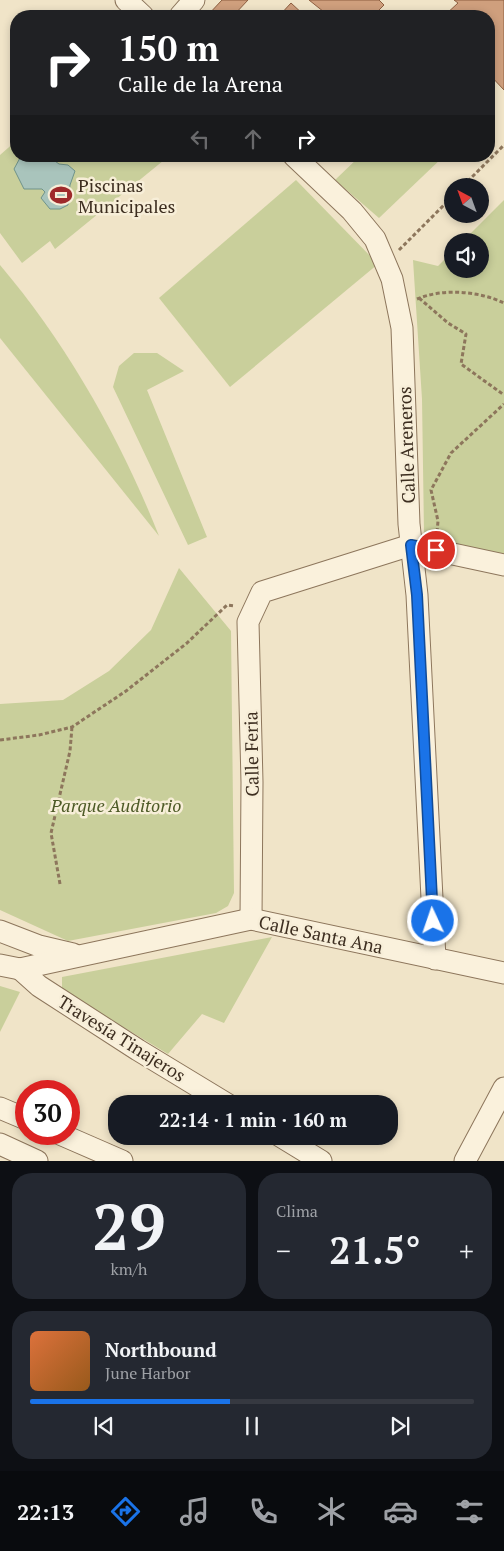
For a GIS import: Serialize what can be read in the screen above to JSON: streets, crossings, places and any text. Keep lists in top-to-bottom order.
{
  "streets": {
    "street": [
      "Calle Areneros",
      "Calle Feria",
      "Calle Santa Ana",
      "Travesía Tinajeros"
    ]
  },
  "crossings": [
    ["Calle Areneros", "Calle Santa Ana"],
    ["Calle Feria", "Calle Santa Ana"],
    ["Calle Santa Ana", "Travesía Tinajeros"]
  ],
  "parks": ["Parque Auditorio"],
  "places": {
    "sports": ["Piscinas Municipales"]
  },
  "north": "top left",
  "page": {
    "turn": ["150 m", "Calle de la Arena"],
    "limit": "30",
    "trip": "22:14 · 1 min · 160 m",
    "tile": [
      ["29", "km/h"],
      "Clima"
    ],
    "heat": ["−", "21.5°", "+"],
    "song": ["Northbound", "June Harbor"],
    "tabs": "22:13"
  }
}
